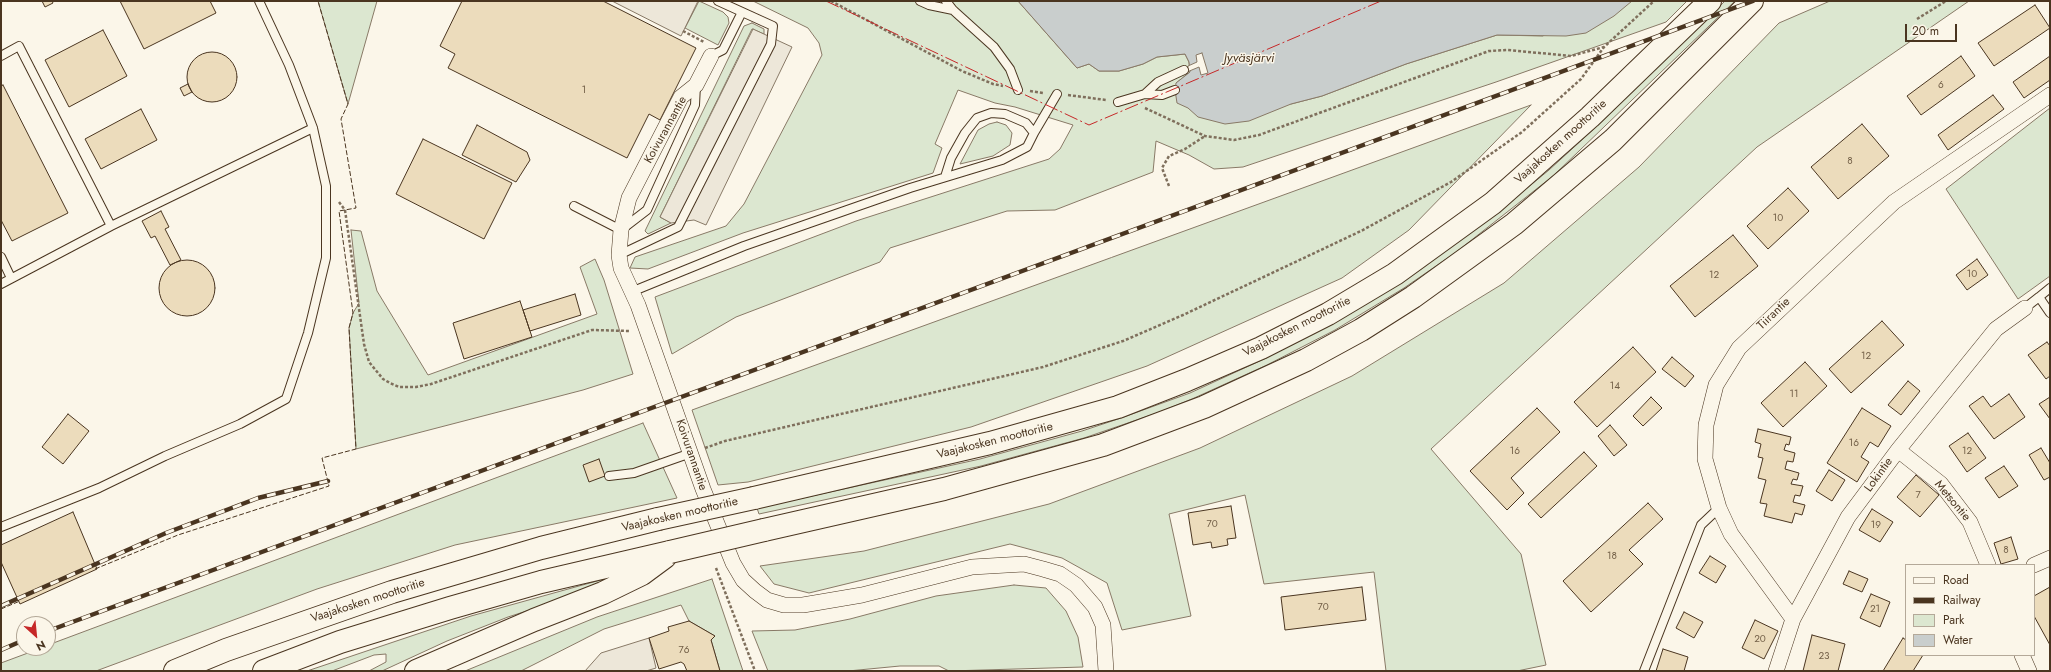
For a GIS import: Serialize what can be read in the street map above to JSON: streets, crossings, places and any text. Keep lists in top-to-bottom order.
{
  "streets": {
    "highway": ["Vaajakosken moottoritie"],
    "street": [
      "Koivurannantie",
      "Tiirantie",
      "Lokintie",
      "Metsontie"
    ]
  },
  "crossings": [
    ["Tiirantie", "Lokintie"],
    ["Lokintie", "Metsontie"]
  ],
  "water": ["Jyväsjärvi"],
  "house_numbers": [
    "6",
    "1",
    "8",
    "10",
    "10",
    "12",
    "12",
    "14",
    "11",
    "16",
    "16",
    "12",
    "7",
    "70",
    "19",
    "8",
    "18",
    "70",
    "21",
    "20",
    "76",
    "23"
  ],
  "legend": [
    "Road",
    "Railway",
    "Park",
    "Water"
  ],
  "scale_bar": "20 m",
  "north": "bottom right"
}
